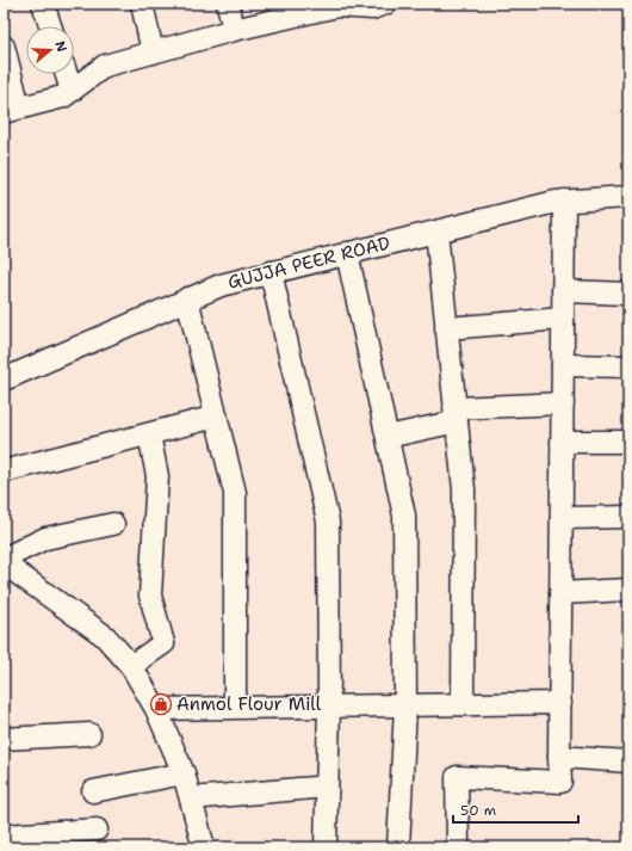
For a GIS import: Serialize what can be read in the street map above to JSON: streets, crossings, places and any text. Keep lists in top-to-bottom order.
{
  "streets": {
    "street": ["GUJJA PEER ROAD"]
  },
  "places": {
    "shop": ["Anmol Flour Mill"]
  },
  "scale_bar": "50 m",
  "north": "right"
}
